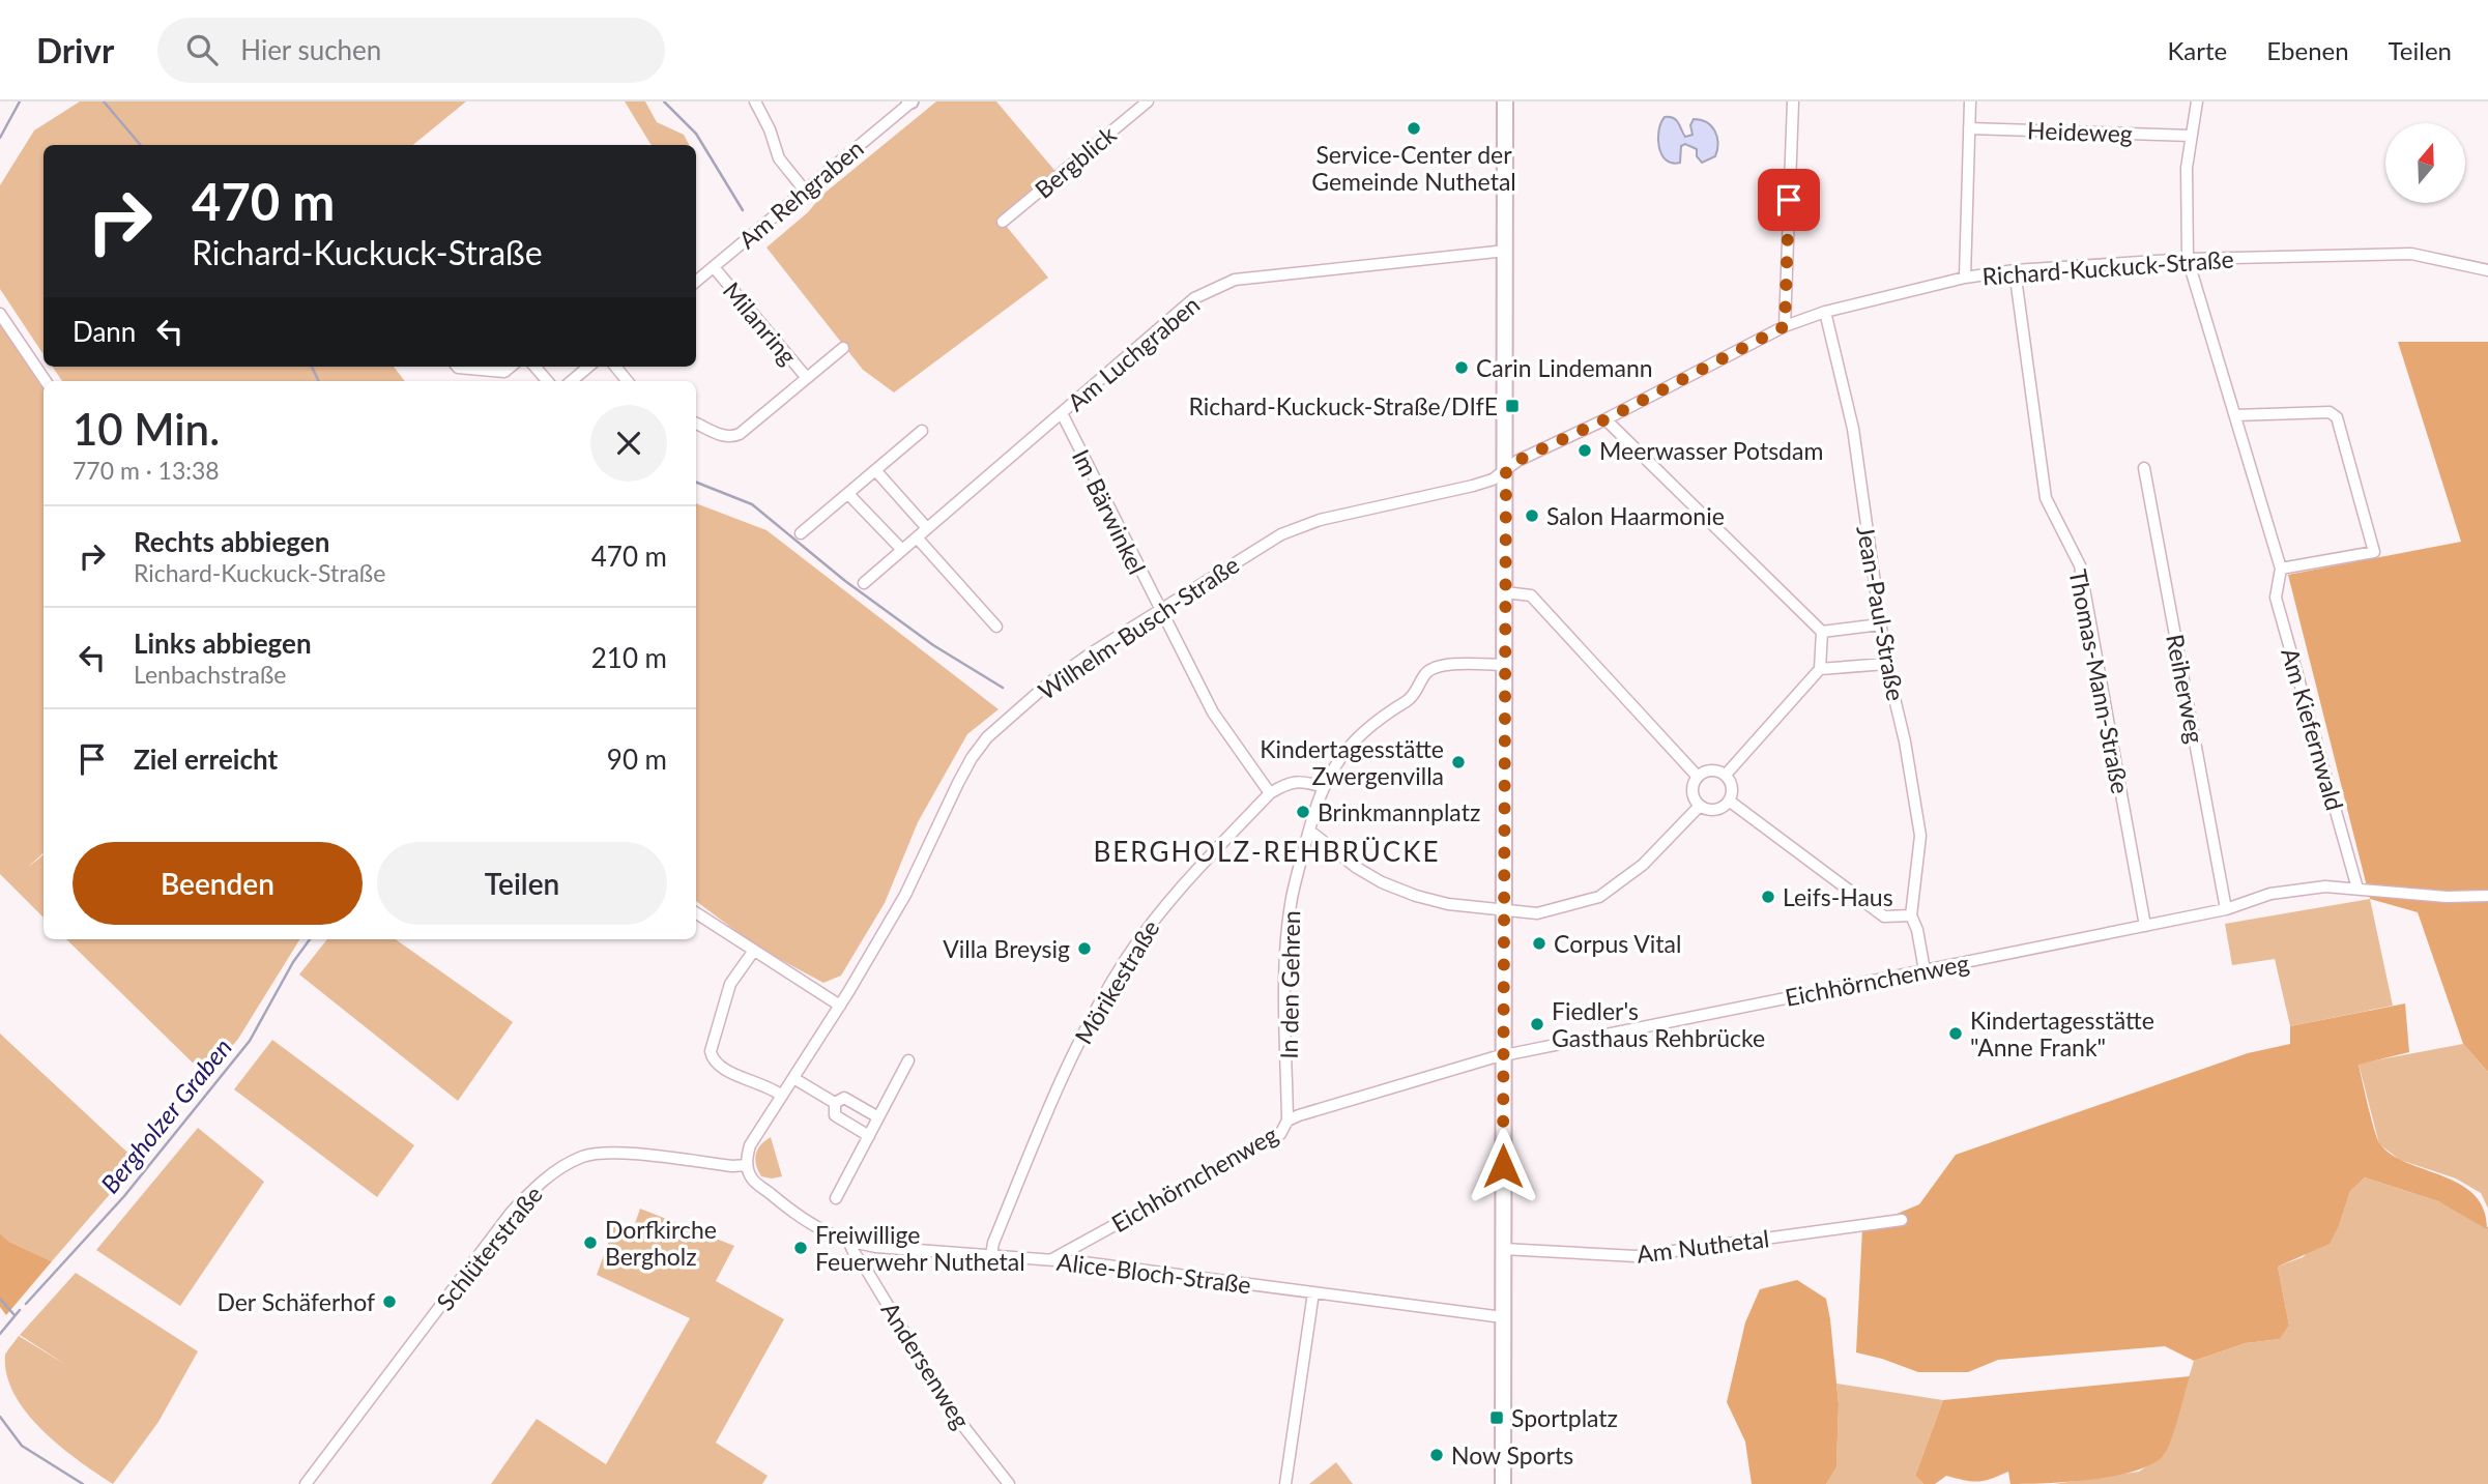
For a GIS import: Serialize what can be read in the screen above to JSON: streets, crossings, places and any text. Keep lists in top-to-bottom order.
{
  "streets": {
    "street": [
      "Heideweg",
      "Bergblick",
      "Am Rehgraben",
      "Richard-Kuckuck-Straße",
      "Milanring",
      "Am Luchgraben",
      "Im Bärwinkel",
      "Jean-Paul-Straße",
      "Wilhelm-Busch-Straße",
      "Thomas-Mann-Straße",
      "Reiherweg",
      "Am Kiefernwald",
      "Eichhörnchenweg",
      "Mörikestraße",
      "In den Gehren",
      "Am Nuthetal",
      "Schlüterstraße",
      "Alice-Bloch-Straße",
      "Andersenweg"
    ]
  },
  "crossings": [
    ["Heideweg", "Am Kiefernwald"],
    ["Am Rehgraben", "Milanring"],
    ["Richard-Kuckuck-Straße", "Jean-Paul-Straße"],
    ["Richard-Kuckuck-Straße", "Wilhelm-Busch-Straße"],
    ["Richard-Kuckuck-Straße", "Thomas-Mann-Straße"],
    ["Richard-Kuckuck-Straße", "Am Kiefernwald"],
    ["Am Luchgraben", "Im Bärwinkel"],
    ["Im Bärwinkel", "Wilhelm-Busch-Straße"],
    ["Im Bärwinkel", "Mörikestraße"],
    ["Wilhelm-Busch-Straße", "Schlüterstraße"],
    ["Wilhelm-Busch-Straße", "Alice-Bloch-Straße"],
    ["Thomas-Mann-Straße", "Eichhörnchenweg"],
    ["Reiherweg", "Eichhörnchenweg"],
    ["Am Kiefernwald", "Eichhörnchenweg"],
    ["Eichhörnchenweg", "In den Gehren"],
    ["Eichhörnchenweg", "Alice-Bloch-Straße"],
    ["Mörikestraße", "In den Gehren"],
    ["Mörikestraße", "Alice-Bloch-Straße"],
    ["Schlüterstraße", "Alice-Bloch-Straße"],
    ["Alice-Bloch-Straße", "Andersenweg"]
  ],
  "districts": ["BERGHOLZ-REHBRÜCKE"],
  "water": ["Bergholzer Graben"],
  "places": {
    "other": [
      "Service-Center der Gemeinde Nuthetal",
      "Carin Lindemann",
      "Meerwasser Potsdam",
      "Salon Haarmonie",
      "Kindertagesstätte Zwergenvilla",
      "Brinkmannplatz",
      "Leifs-Haus",
      "Corpus Vital",
      "Villa Breysig",
      "Fiedler's Gasthaus Rehbrücke",
      "Kindertagesstätte \"Anne Frank\"",
      "Dorfkirche Bergholz",
      "Freiwillige Feuerwehr Nuthetal",
      "Der Schäferhof",
      "Now Sports"
    ],
    "transit": ["Richard-Kuckuck-Straße/DIfE", "Sportplatz"]
  },
  "north": "top",
  "page": {
    "header": "Drivr",
    "search": "Hier suchen",
    "nav": ["Karte", "Ebenen", "Teilen"],
    "turn": ["470 m", "Richard-Kuckuck-Straße"],
    "then": "Dann",
    "heading": ["10 Min.", "770 m · 13:38"],
    "list": [
      {
        "name": "Rechts abbiegen",
        "note": "Richard-Kuckuck-Straße",
        "value": "470 m"
      },
      {
        "name": "Links abbiegen",
        "note": "Lenbachstraße",
        "value": "210 m"
      },
      {
        "name": "Ziel erreicht",
        "value": "90 m"
      }
    ],
    "buttons": ["Beenden", "Teilen"]
  }
}
